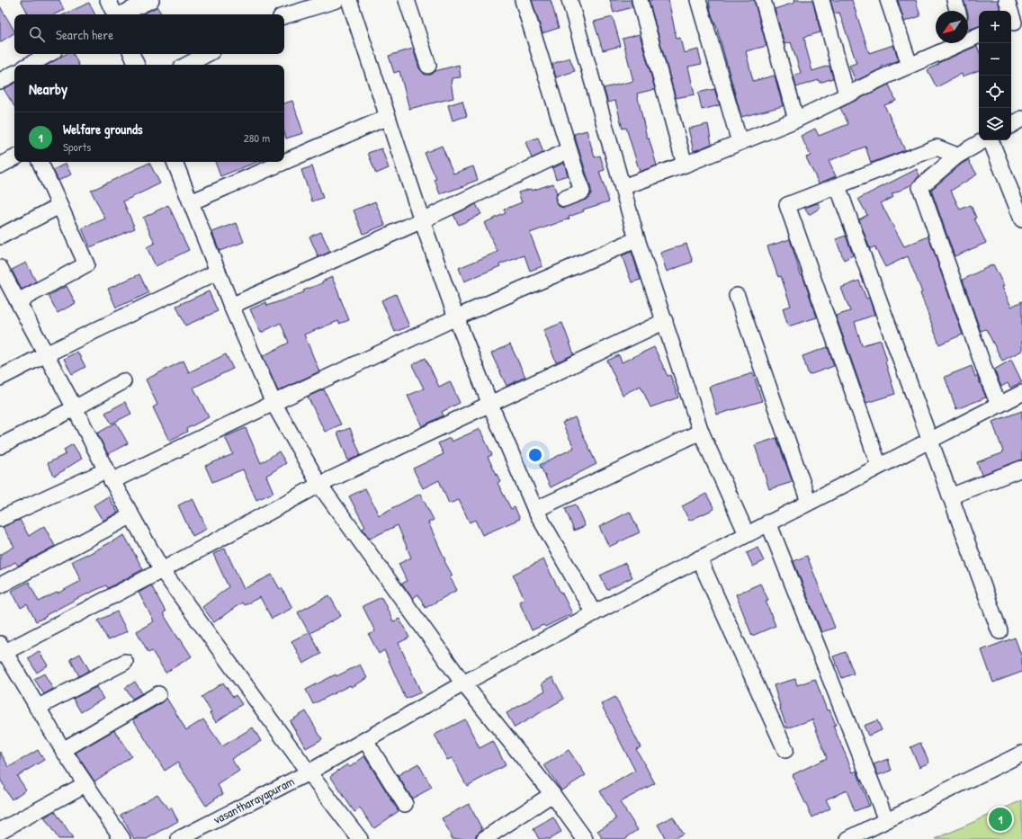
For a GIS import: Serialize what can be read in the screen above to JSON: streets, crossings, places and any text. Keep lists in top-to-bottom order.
{
  "streets": {
    "street": ["vasantharayapuram"]
  },
  "north": "bottom left",
  "page": {
    "map_buttons": ["+", "−"],
    "search": "Search here",
    "heading": "Nearby",
    "list": [
      {
        "mark": "1",
        "name": "Welfare grounds",
        "note": "Sports",
        "value": "280 m"
      }
    ],
    "pins": "1"
  }
}
